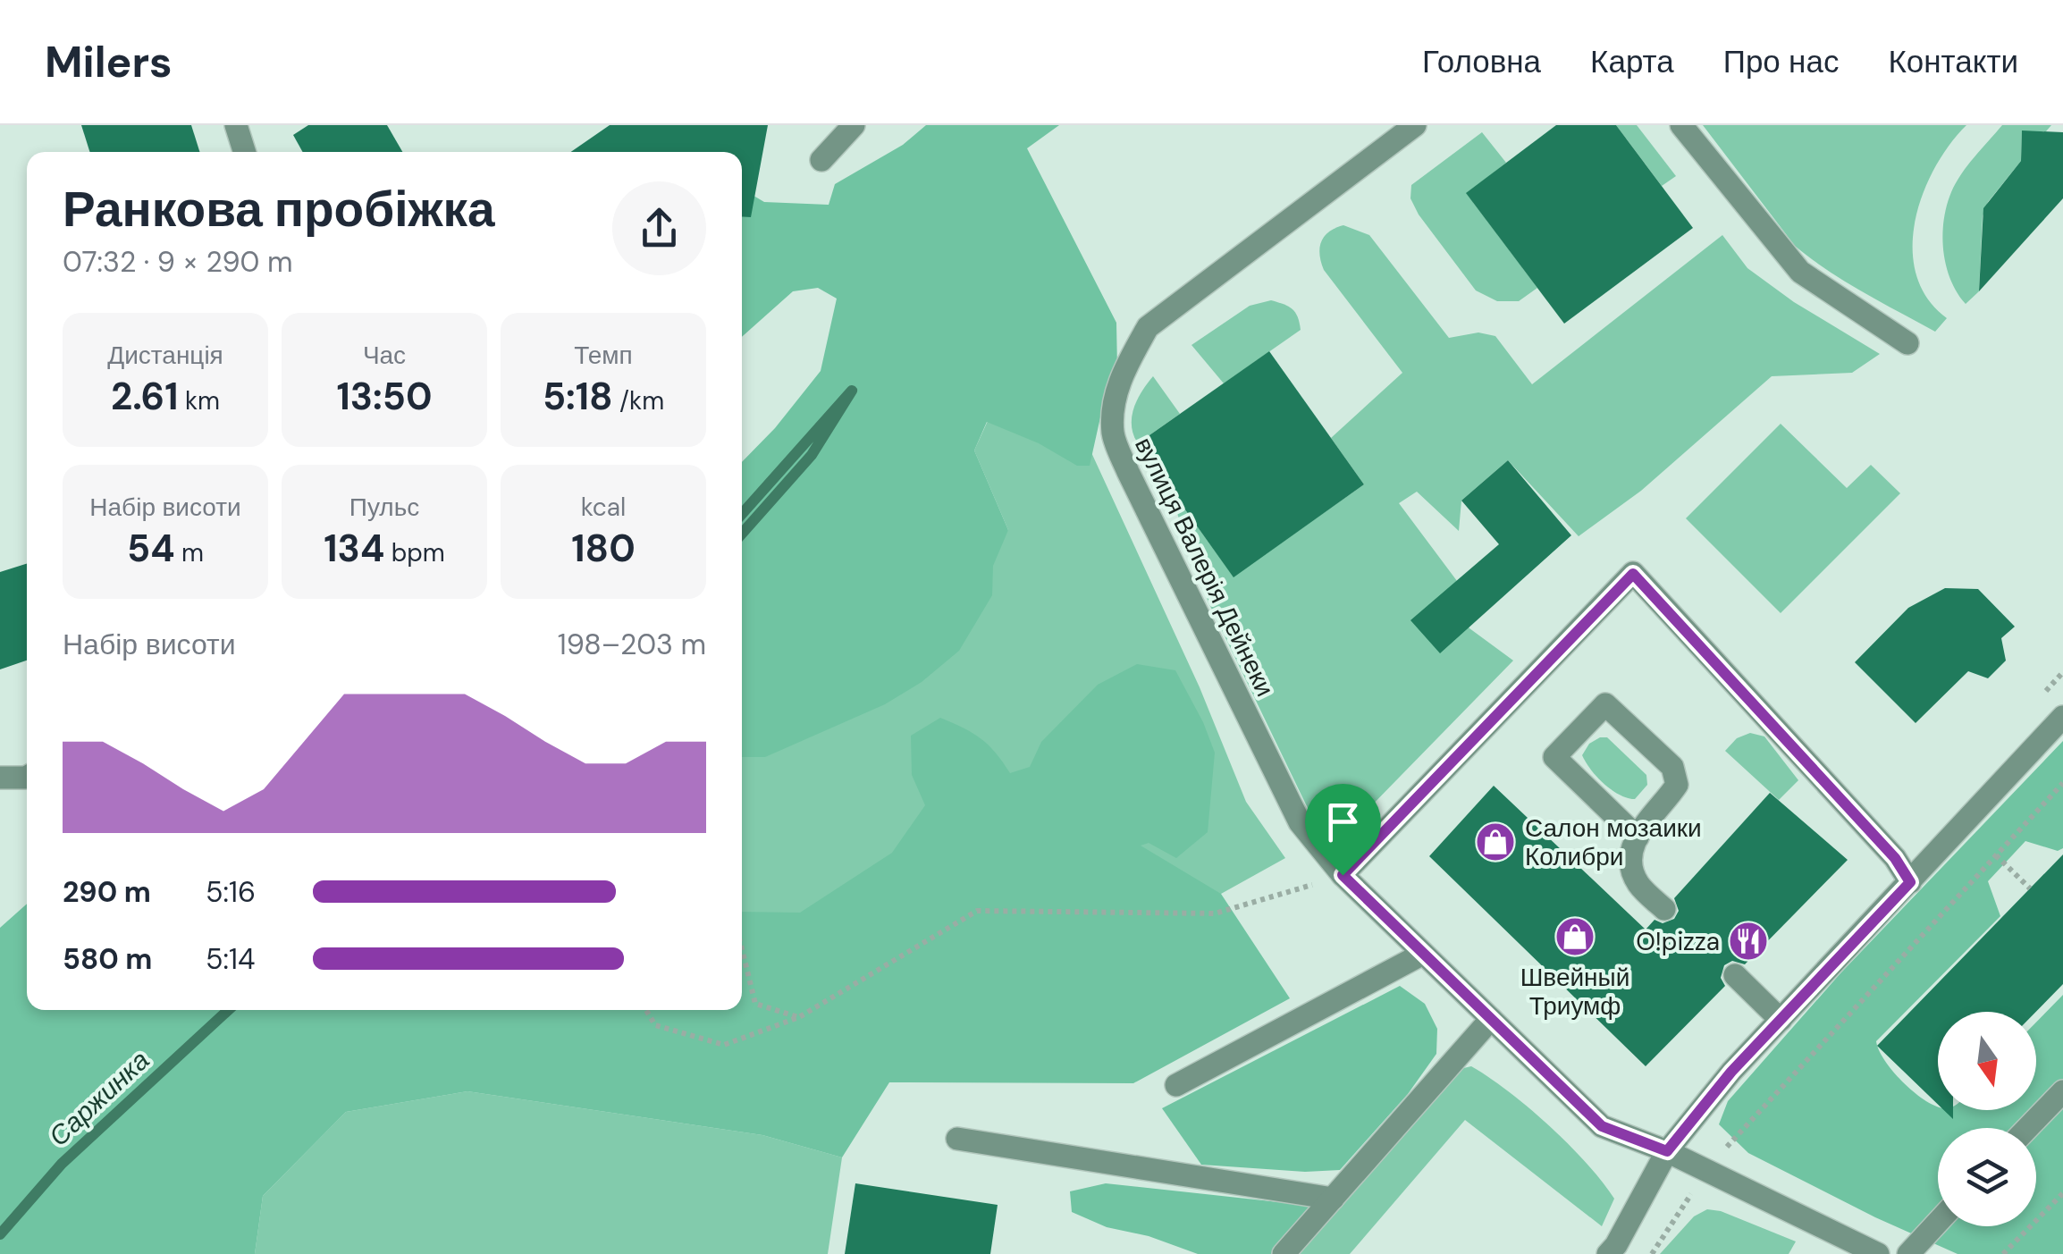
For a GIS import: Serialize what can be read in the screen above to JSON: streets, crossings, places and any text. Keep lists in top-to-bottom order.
{
  "streets": {
    "street": ["вулиця Валерія Дейнеки"]
  },
  "water": ["Саржинка"],
  "places": {
    "shop": ["Салон мозаики Колибри", "Швейный Триумф"],
    "restaurant": ["O!pizza"]
  },
  "north": "bottom",
  "page": {
    "header": "Milers",
    "nav": [
      "Головна",
      "Карта",
      "Про нас",
      "Контакти"
    ],
    "heading": ["Ранкова пробіжка", "07:32 · 9 × 290 m"],
    "stats": [
      ["Дистанція", "2.61 km"],
      ["Час", "13:50"],
      ["Темп", "5:18 /km"],
      ["Набір висоти", "54 m"],
      ["Пульс", "134 bpm"],
      ["kcal", "180"]
    ],
    "chart": ["Набір висоти", "198–203 m"],
    "list": [
      {
        "name": "290 m",
        "note": "5:16"
      },
      {
        "name": "580 m",
        "note": "5:14"
      }
    ]
  }
}
